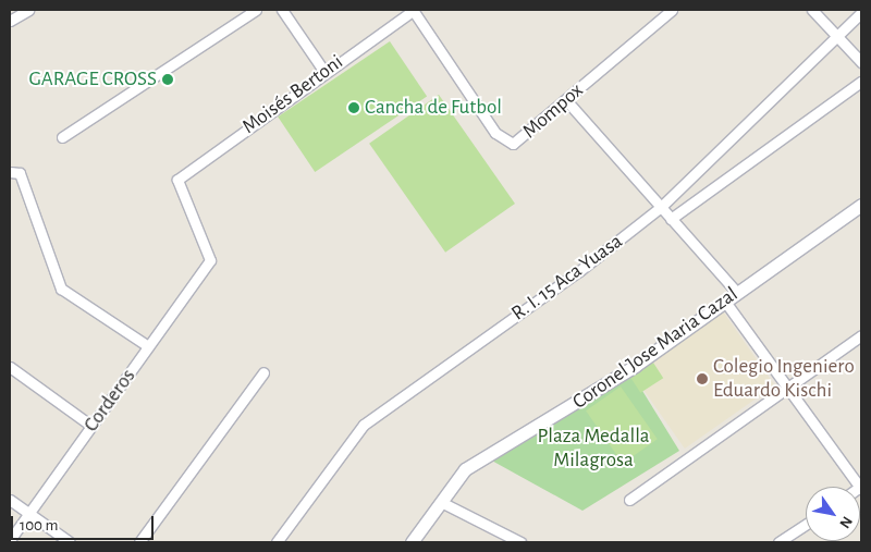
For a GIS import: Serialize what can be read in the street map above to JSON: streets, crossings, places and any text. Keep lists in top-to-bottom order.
{
  "streets": {
    "street": [
      "Moisés Bertoni",
      "Mompox",
      "R. I. 15 Aca Yuasa",
      "Coronel Jose Maria Cazal",
      "Corderos"
    ]
  },
  "crossings": [
    ["Moisés Bertoni", "Mompox"],
    ["Moisés Bertoni", "Corderos"]
  ],
  "parks": ["Plaza Medalla Milagrosa"],
  "places": ["GARAGE CROSS", "Cancha de Futbol", "Colegio Ingeniero Eduardo Kischi"],
  "scale_bar": "100 m",
  "north": "bottom right"
}
